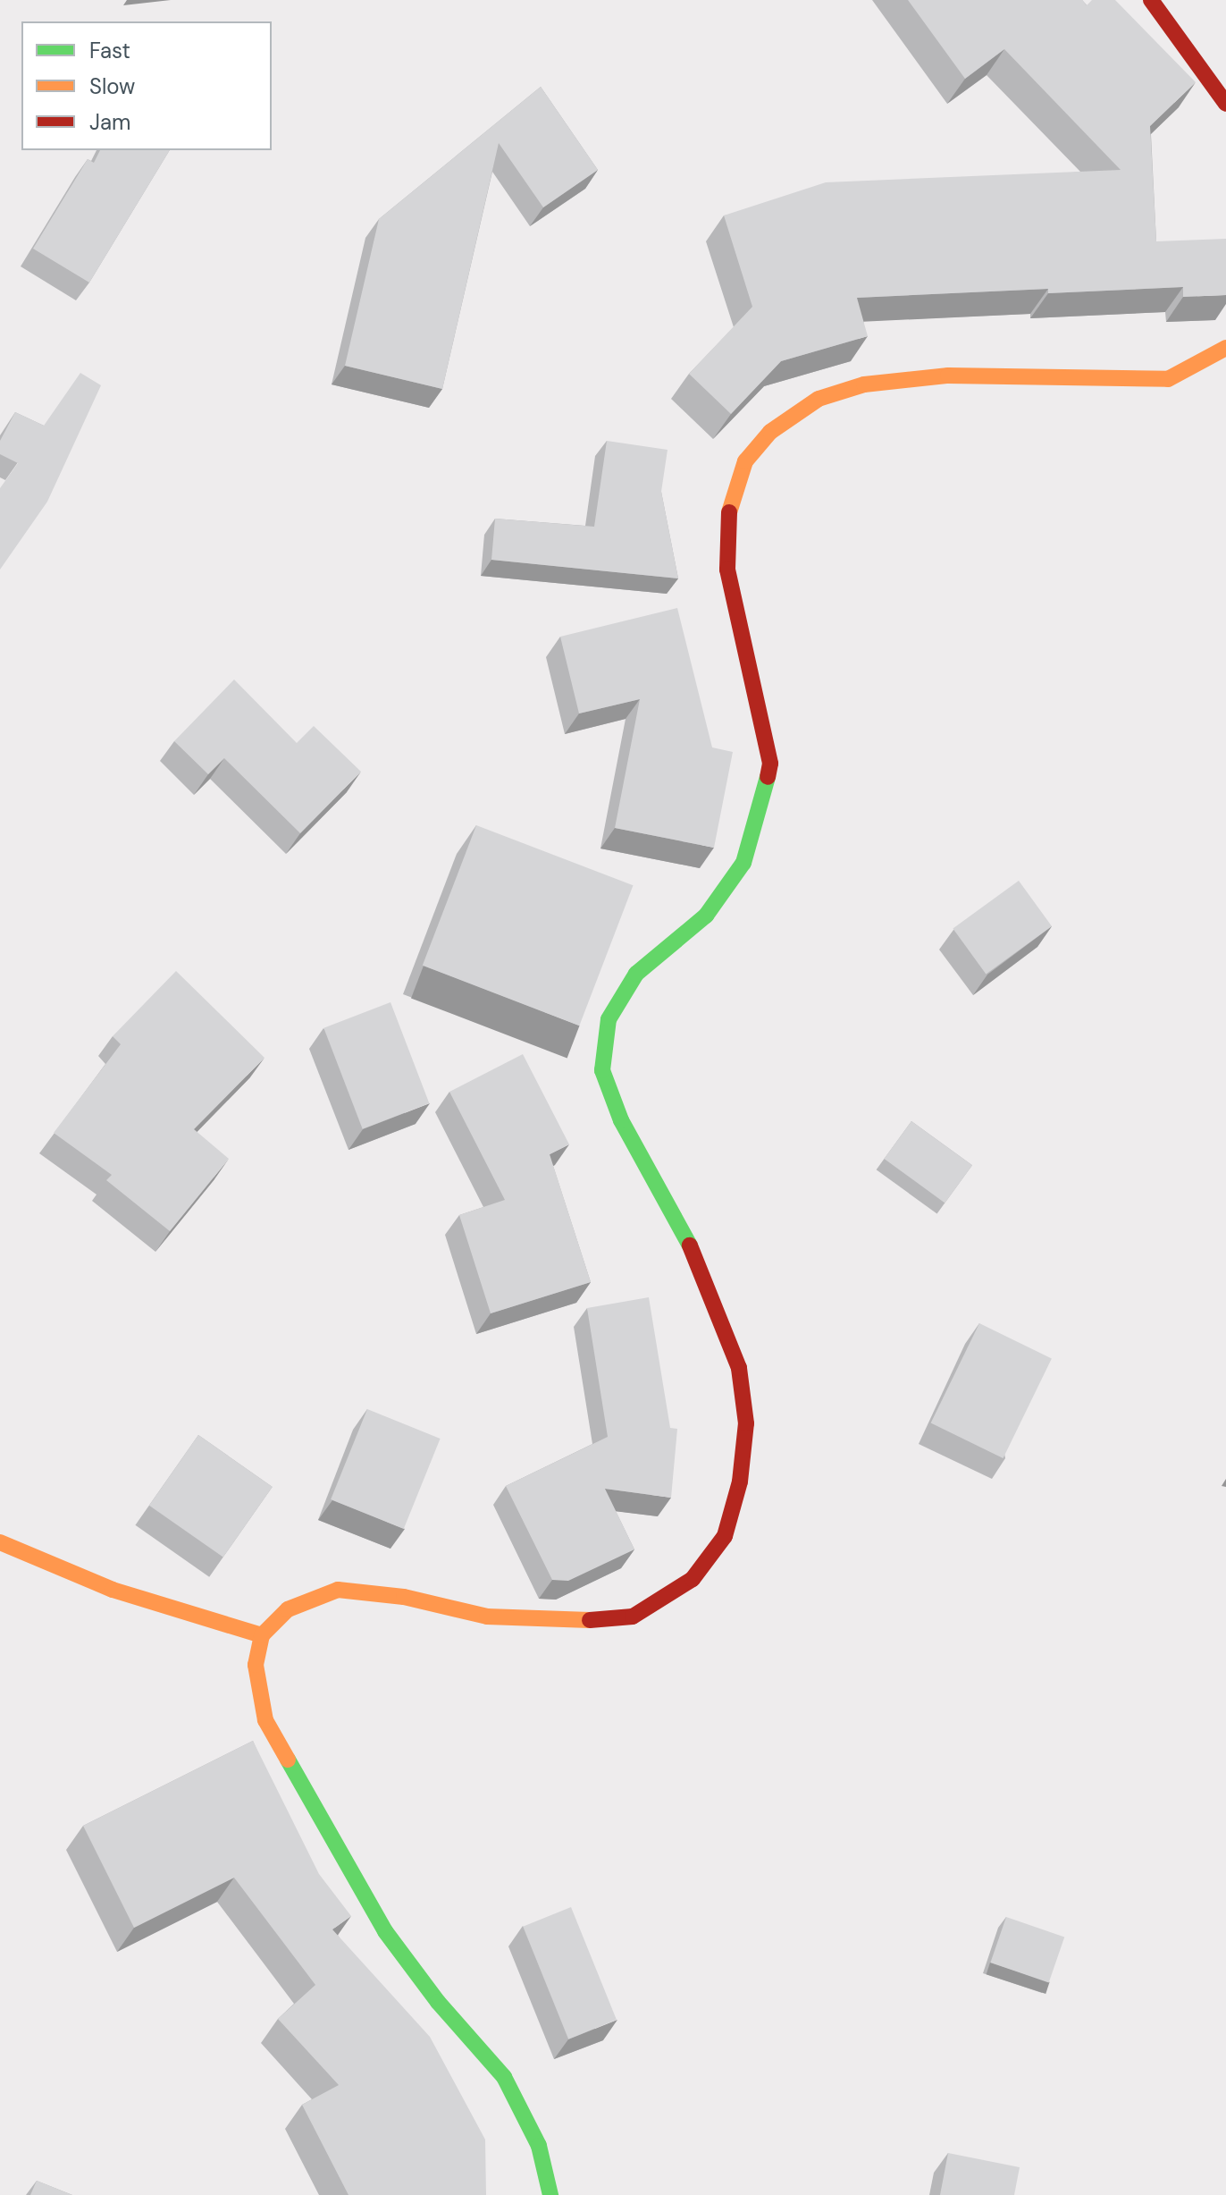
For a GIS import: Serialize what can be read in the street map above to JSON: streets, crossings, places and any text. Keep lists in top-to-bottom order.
{
  "legend": ["Fast", "Slow", "Jam"]
}
